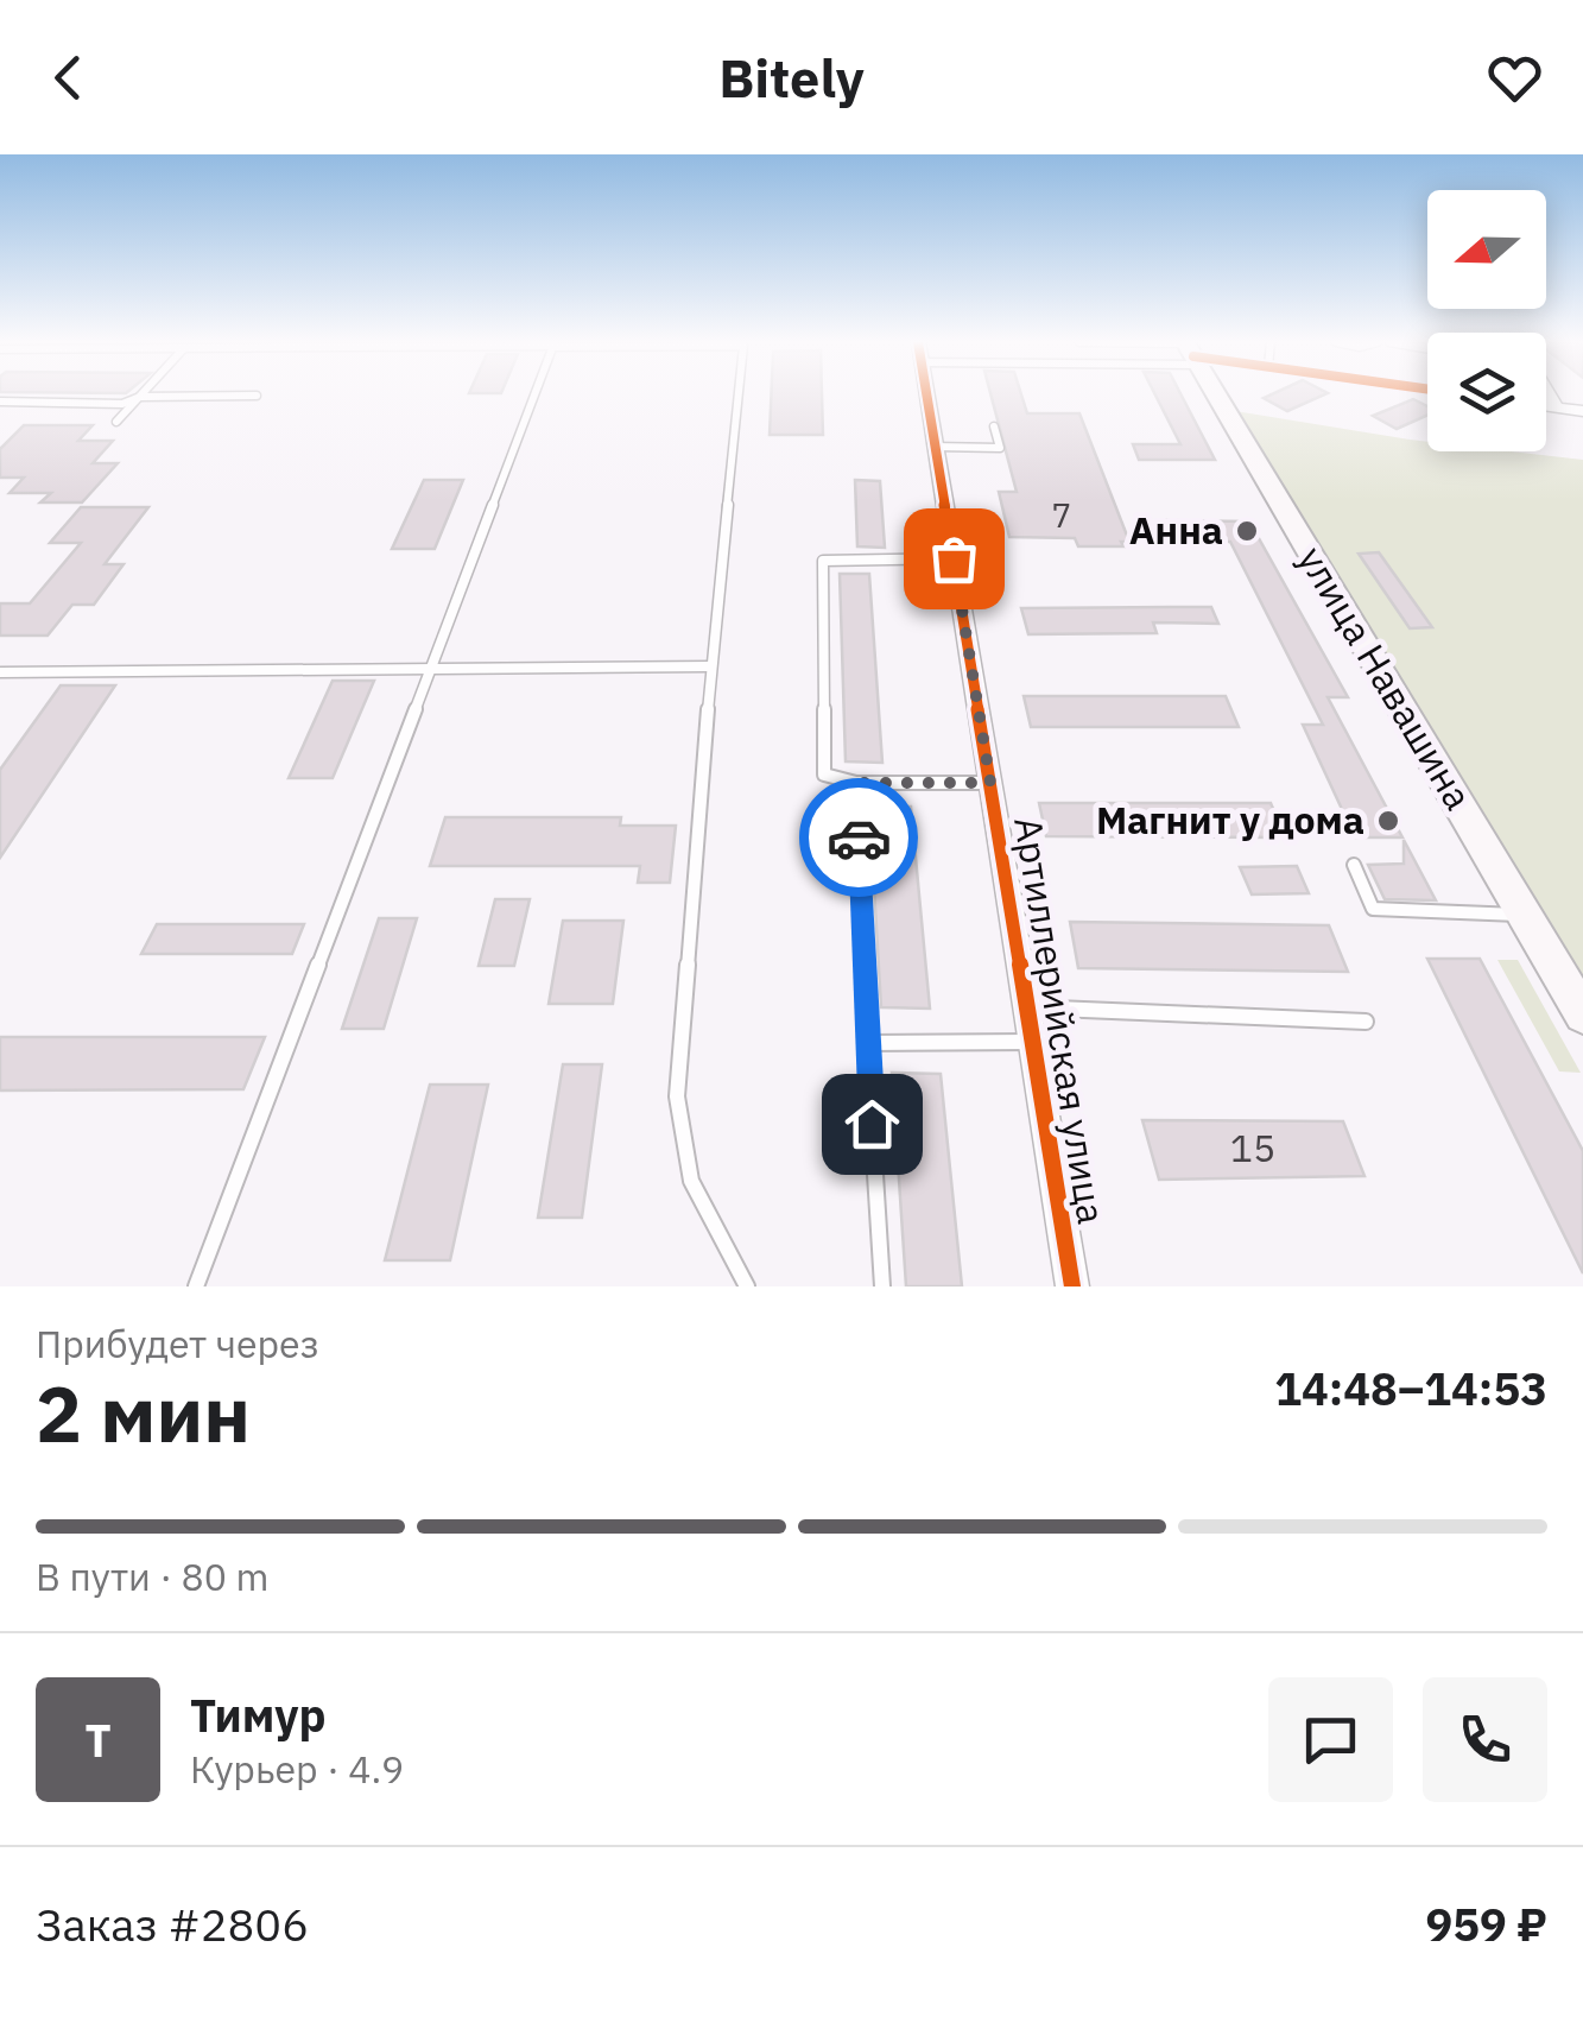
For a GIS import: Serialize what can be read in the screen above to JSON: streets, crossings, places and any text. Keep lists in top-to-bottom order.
{
  "streets": {
    "main road": ["улица Навашина"],
    "street": ["Артиллерийская улица"]
  },
  "places": ["Анна", "Магнит у дома"],
  "house_numbers": ["7", "15"],
  "north": "left",
  "page": {
    "header": "Bitely",
    "heading": ["2 мин", "Прибудет через", "14:48–14:53"],
    "panel": [
      "Тимур",
      "Курьер · 4.9",
      "Заказ #2806",
      "959 ₽"
    ],
    "bar": "В пути · 80 m",
    "round": "Т"
  }
}
